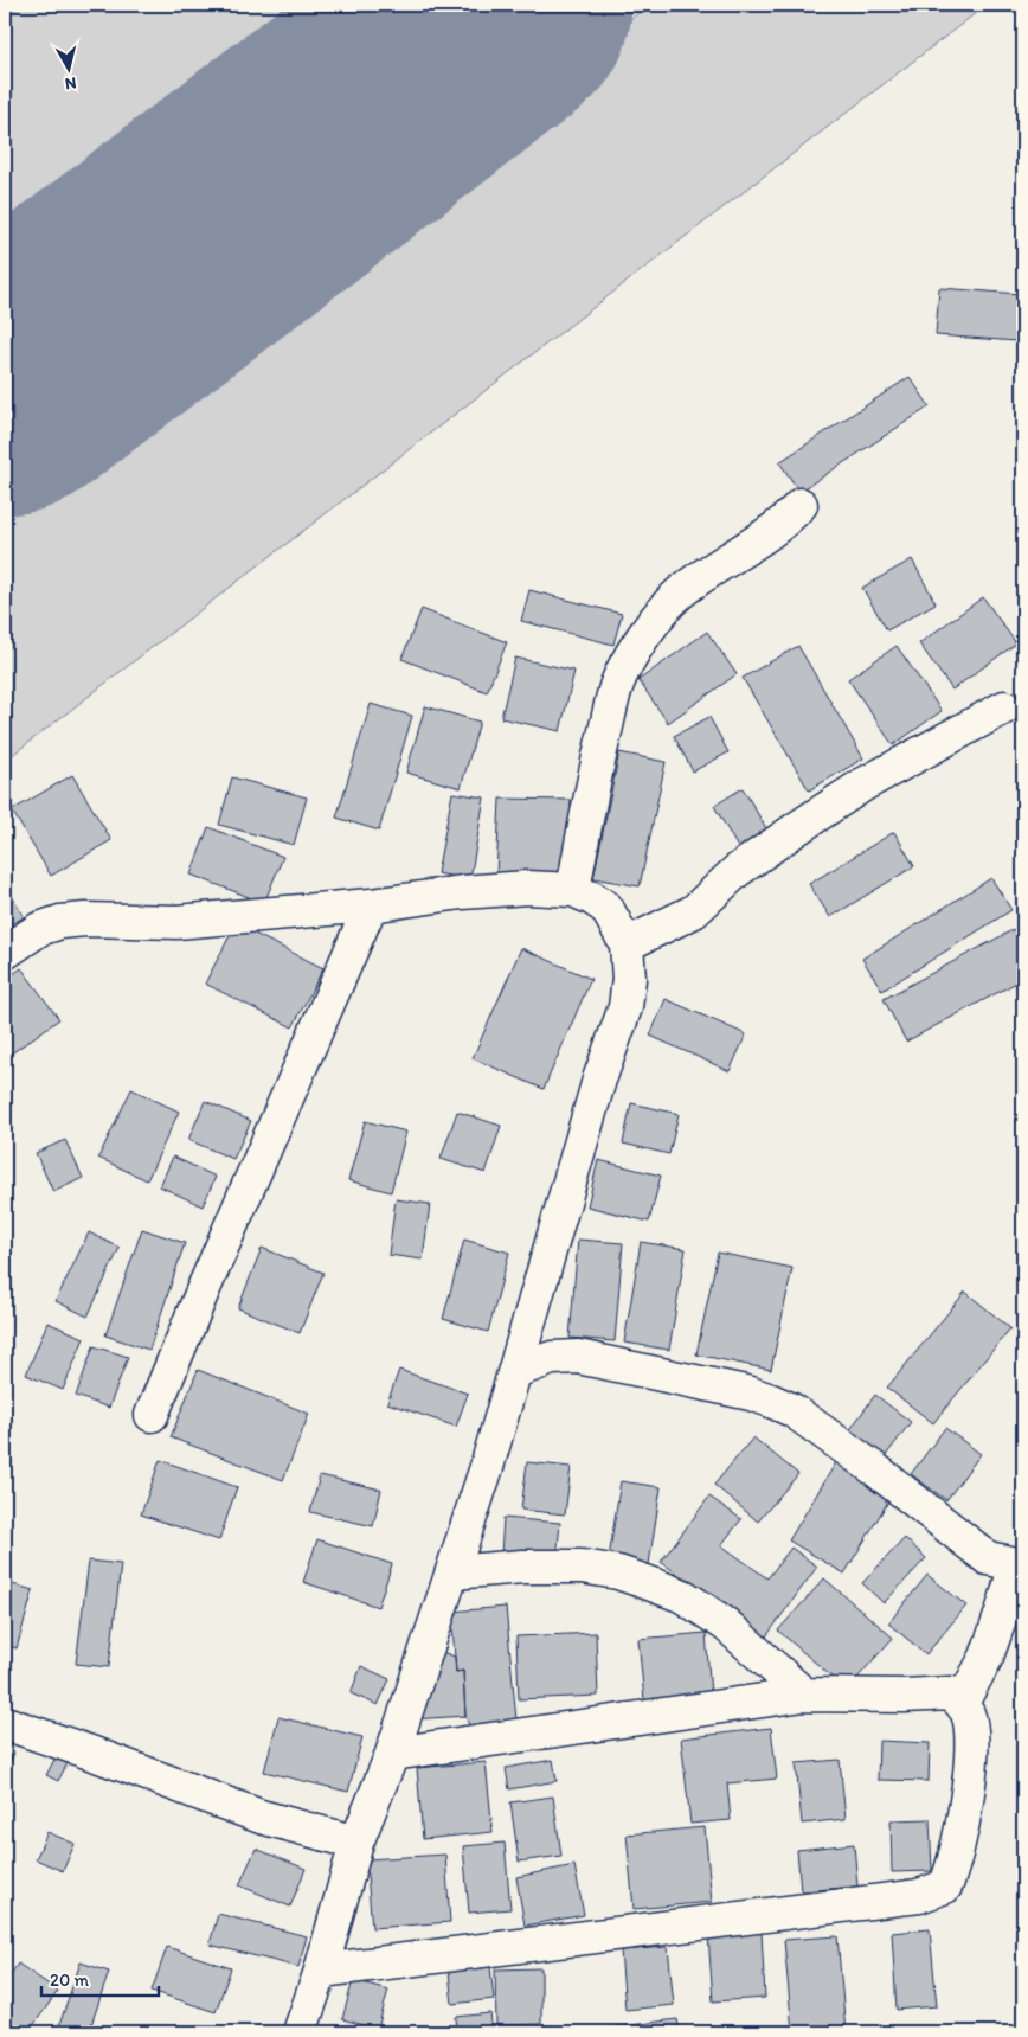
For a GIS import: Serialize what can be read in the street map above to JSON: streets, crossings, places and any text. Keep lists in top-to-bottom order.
{
  "scale_bar": "20 m",
  "north": "bottom"
}
